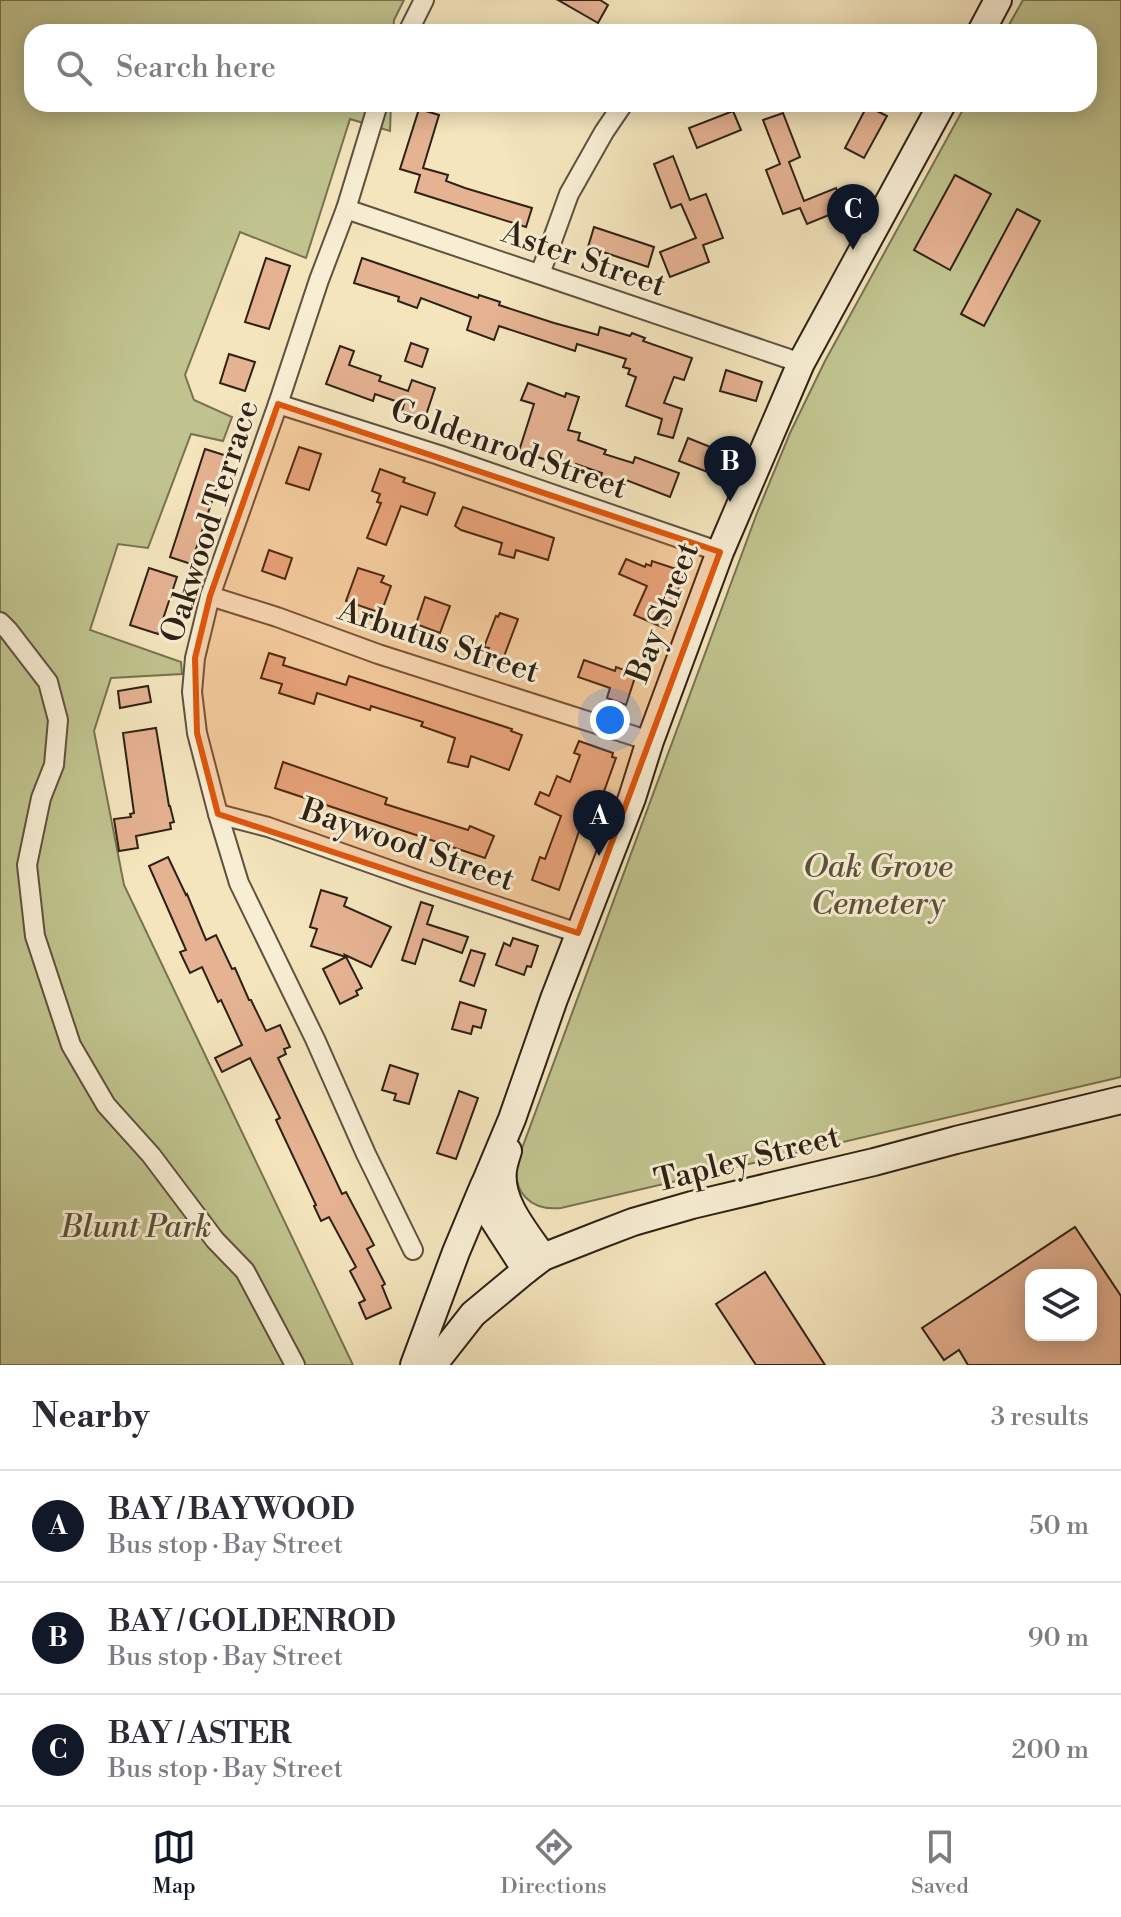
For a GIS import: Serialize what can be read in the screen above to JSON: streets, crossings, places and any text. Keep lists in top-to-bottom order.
{
  "streets": {
    "main road": ["Bay Street", "Tapley Street"],
    "street": [
      "Aster Street",
      "Goldenrod Street",
      "Oakwood Terrace",
      "Arbutus Street",
      "Baywood Street"
    ]
  },
  "crossings": [
    ["Aster Street", "Oakwood Terrace"],
    ["Aster Street", "Bay Street"],
    ["Goldenrod Street", "Oakwood Terrace"],
    ["Goldenrod Street", "Bay Street"],
    ["Oakwood Terrace", "Arbutus Street"],
    ["Oakwood Terrace", "Baywood Street"],
    ["Bay Street", "Arbutus Street"],
    ["Bay Street", "Baywood Street"],
    ["Bay Street", "Tapley Street"]
  ],
  "parks": ["Oak Grove Cemetery", "Blunt Park"],
  "page": {
    "search": "Search here",
    "pins": ["C", "B", "A"],
    "heading": ["Nearby", "3 results"],
    "list": [
      {
        "mark": "A",
        "name": "BAY / BAYWOOD",
        "note": "Bus stop · Bay Street",
        "value": "50 m"
      },
      {
        "mark": "B",
        "name": "BAY / GOLDENROD",
        "note": "Bus stop · Bay Street",
        "value": "90 m"
      },
      {
        "mark": "C",
        "name": "BAY / ASTER",
        "note": "Bus stop · Bay Street",
        "value": "200 m"
      }
    ],
    "nav": ["Map", "Directions", "Saved"]
  }
}
